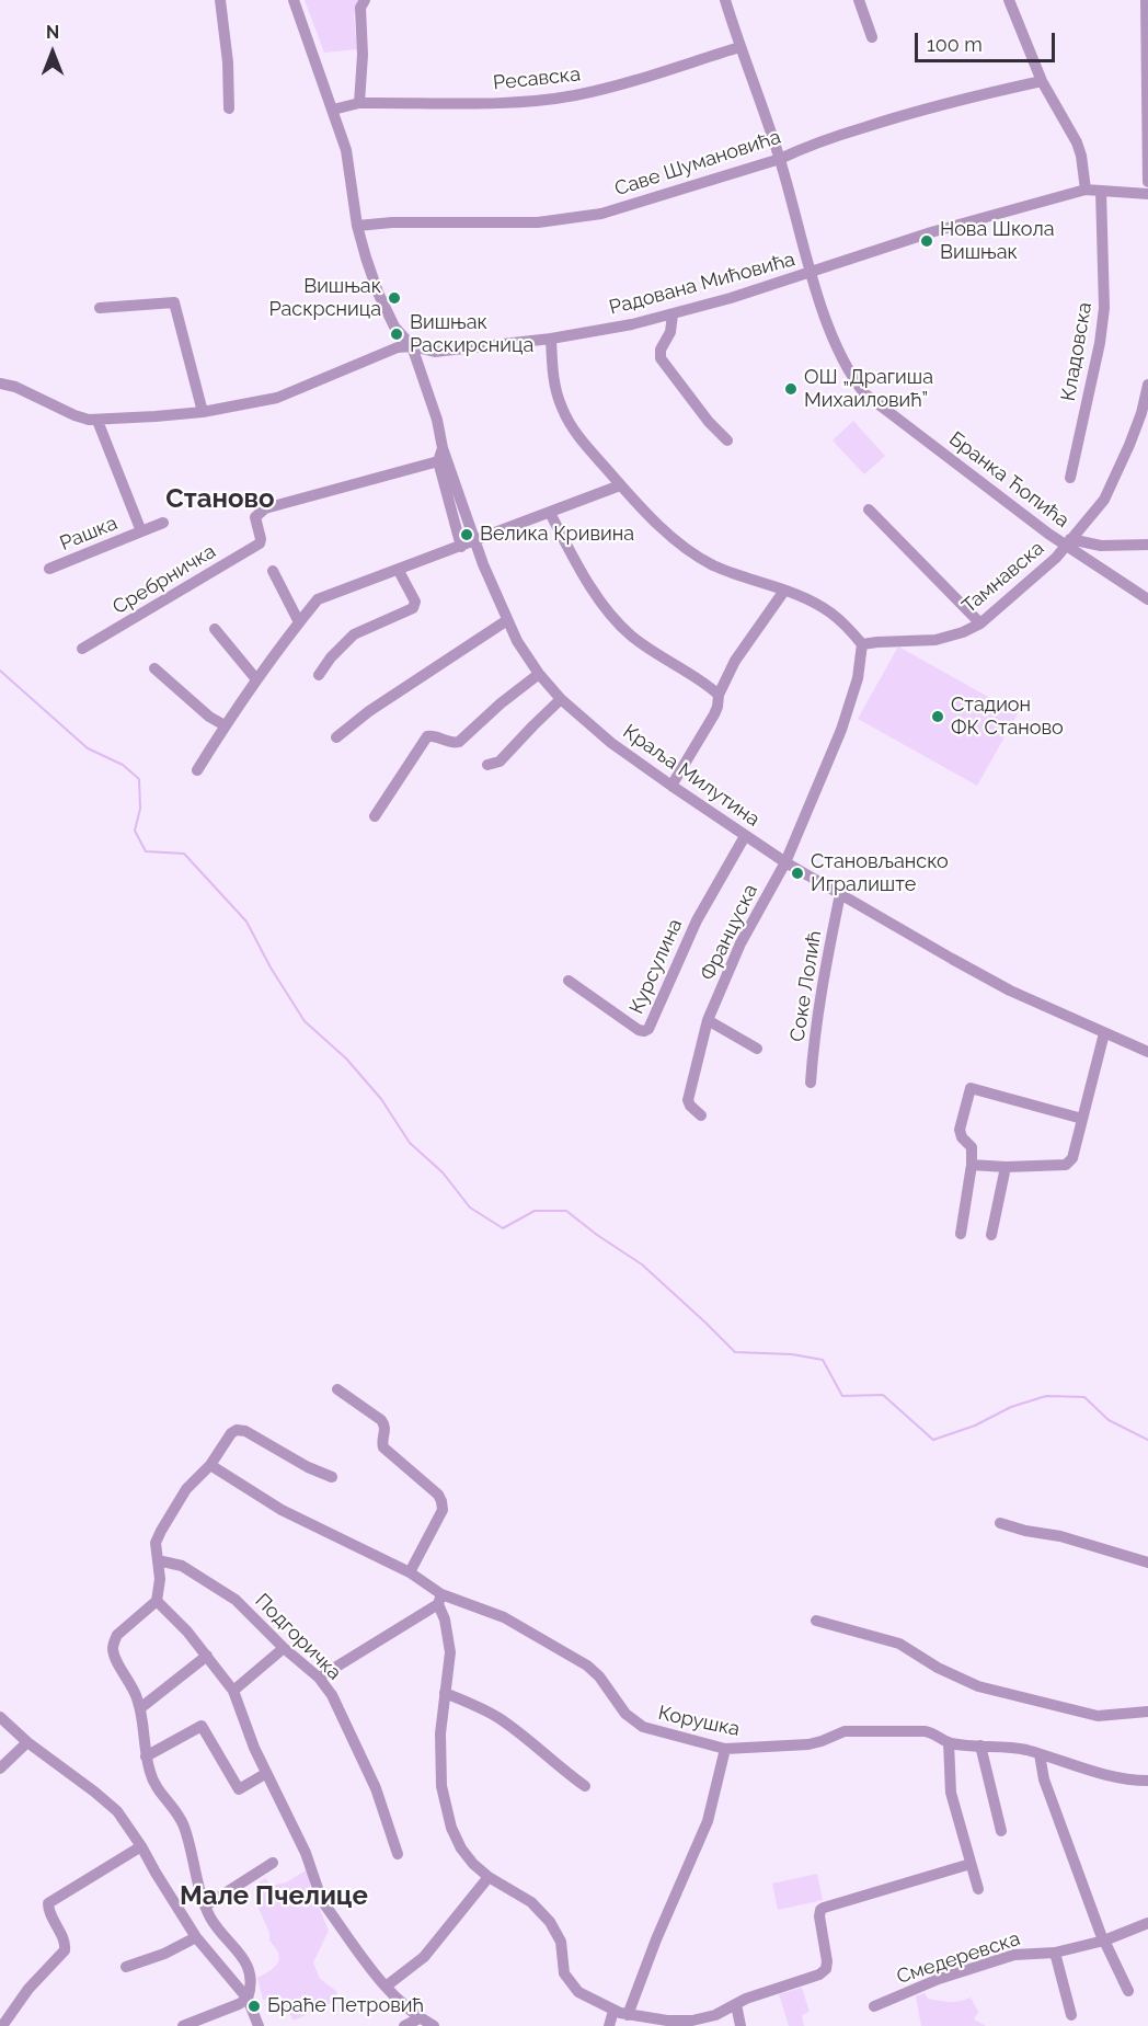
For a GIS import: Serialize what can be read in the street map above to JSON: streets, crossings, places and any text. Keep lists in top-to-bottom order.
{
  "streets": {
    "street": [
      "Ресавска",
      "Саве Шумановића",
      "Радована Мићовића",
      "Кладовска",
      "Бранка Ћопића",
      "Рашка",
      "Тамнавска",
      "Сребрничка",
      "Краља Милутина",
      "Француска",
      "Курсулина",
      "Соке Лолић",
      "Подгоричка",
      "Корушка",
      "Смедеревска"
    ]
  },
  "crossings": [
    ["Ресавска", "Бранка Ћопића"],
    ["Ресавска", "Краља Милутина"],
    ["Саве Шумановића", "Бранка Ћопића"],
    ["Саве Шумановића", "Краља Милутина"],
    ["Радована Мићовића", "Кладовска"],
    ["Радована Мићовића", "Бранка Ћопића"],
    ["Радована Мићовића", "Краља Милутина"],
    ["Бранка Ћопића", "Тамнавска"],
    ["Тамнавска", "Француска"],
    ["Краља Милутина", "Француска"],
    ["Краља Милутина", "Курсулина"],
    ["Краља Милутина", "Соке Лолић"]
  ],
  "districts": ["Станово", "Мале Пчелице"],
  "places": [
    "Нова Школа Вишњак",
    "Вишњак Раскрсница",
    "Вишњак Раскирсница",
    "ОШ „Драгиша Михаиловић”",
    "Велика Кривина",
    "Стадион ФК Станово",
    "Становљанско Игралиште",
    "Браће Петровић"
  ],
  "scale_bar": "100 m",
  "north": "top"
}
